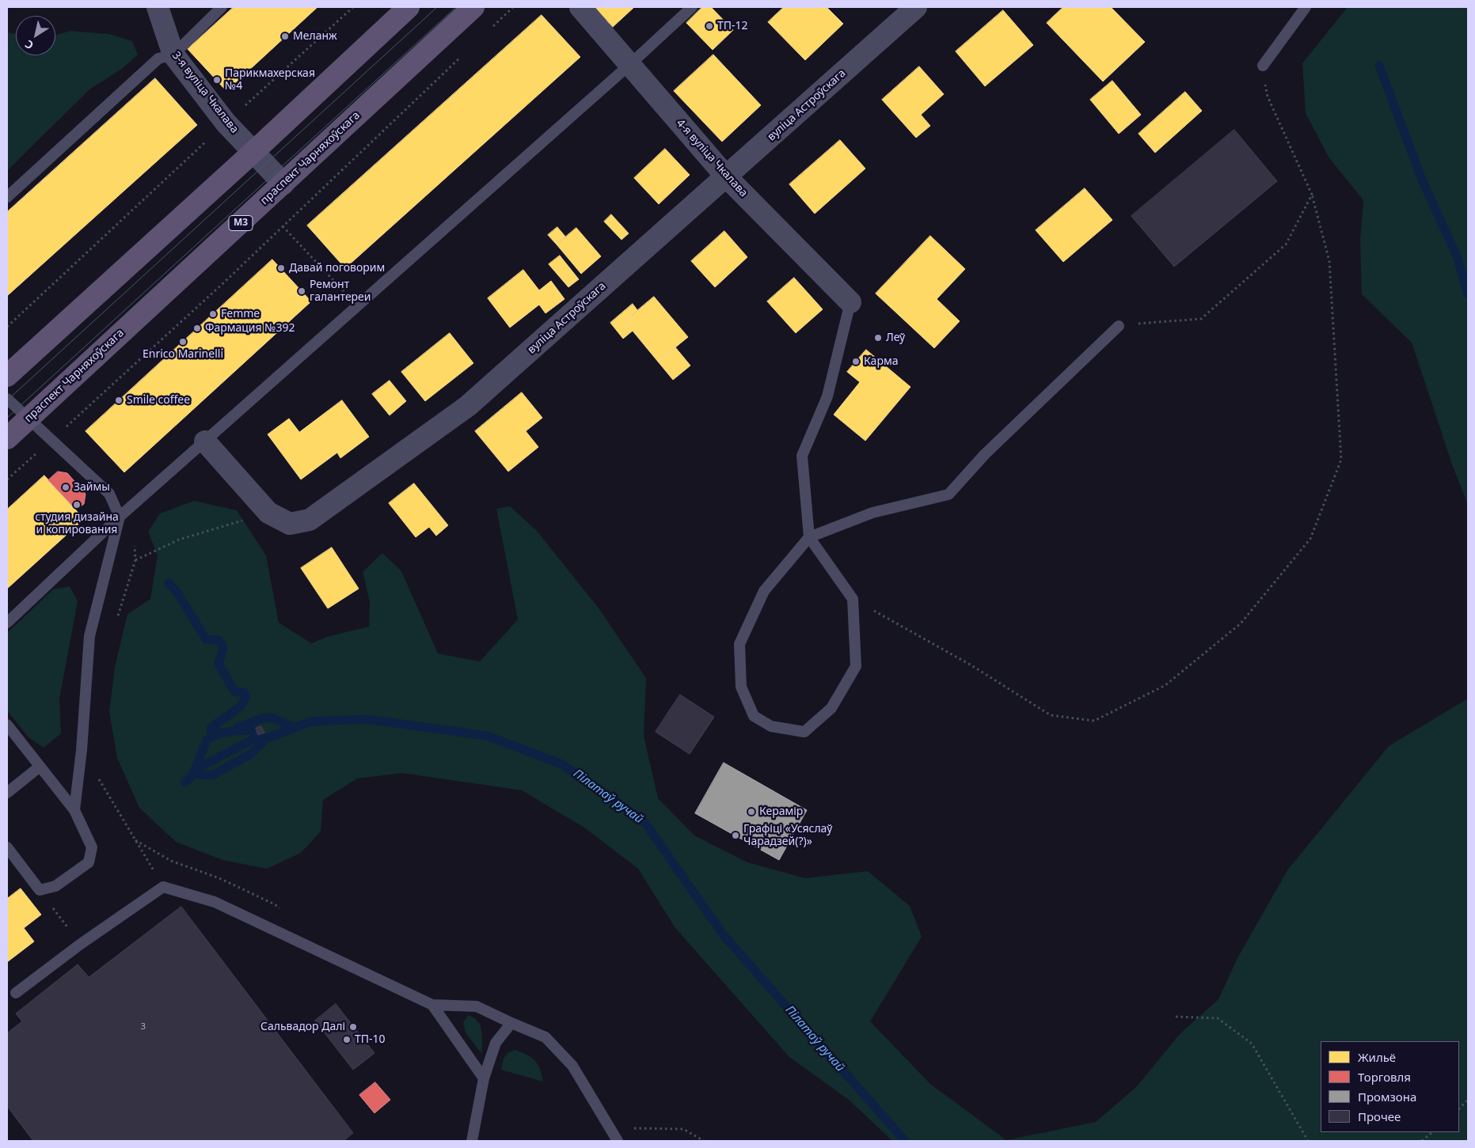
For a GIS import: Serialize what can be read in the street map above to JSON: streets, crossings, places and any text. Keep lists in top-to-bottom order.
{
  "streets": {
    "main road": ["праспект Чарняхоўскага", "М3"],
    "street": ["3-я вуліца Чкалава", "вуліца Астроўскага", "4-я вуліца Чкалава"]
  },
  "crossings": [
    ["3-я вуліца Чкалава", "праспект Чарняхоўскага"],
    ["вуліца Астроўскага", "4-я вуліца Чкалава"]
  ],
  "water": ["Пілатаў ручай"],
  "places": [
    "ТП-12",
    "Меланж",
    "Парикмахерская №4",
    "Давай поговорим",
    "Ремонт галантереи",
    "Femme",
    "Фармация №392",
    "Леў",
    "Enrico Marinelli",
    "Карма",
    "Smile coffee",
    "Займы",
    "студия дизайна и копирования",
    "Керамір",
    "Графіці «Усяслаў Чарадзей(?)»",
    "Сальвадор Далі",
    "ТП-10"
  ],
  "house_numbers": ["3"],
  "legend": [
    "Жильё",
    "Торговля",
    "Промзона",
    "Прочее"
  ],
  "north": "bottom left"
}
